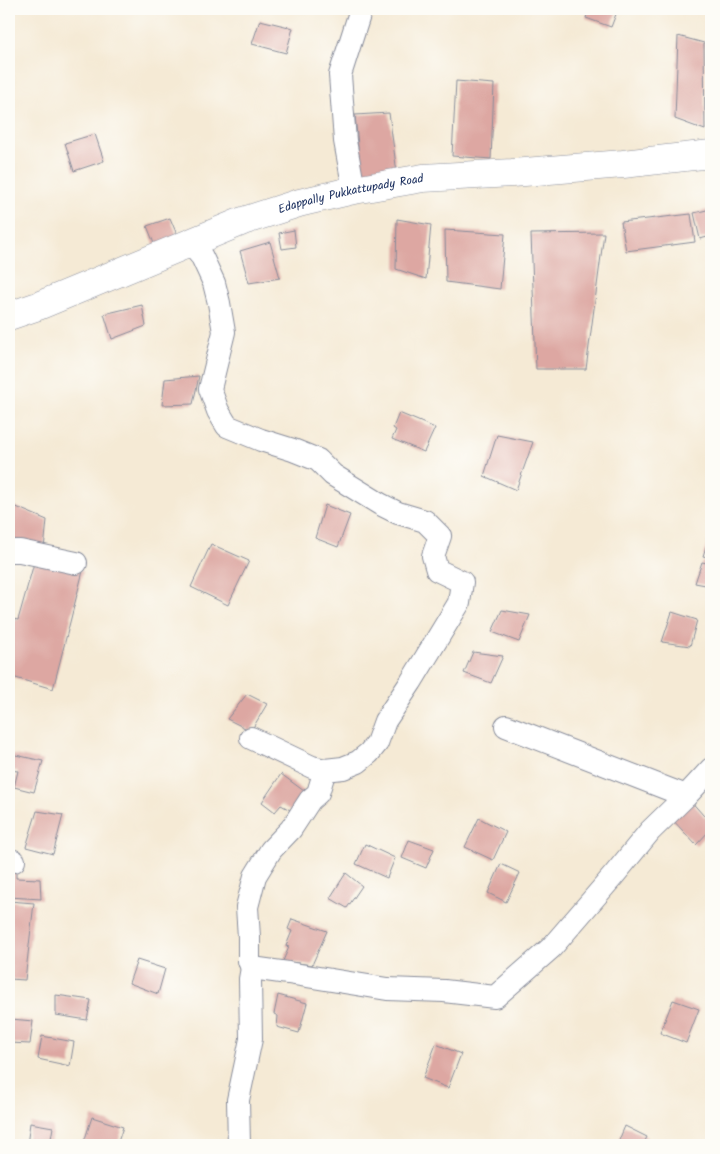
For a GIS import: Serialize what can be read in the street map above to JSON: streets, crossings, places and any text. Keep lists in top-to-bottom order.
{
  "streets": {
    "main road": ["Edappally Pukkattupady Road"]
  }
}
